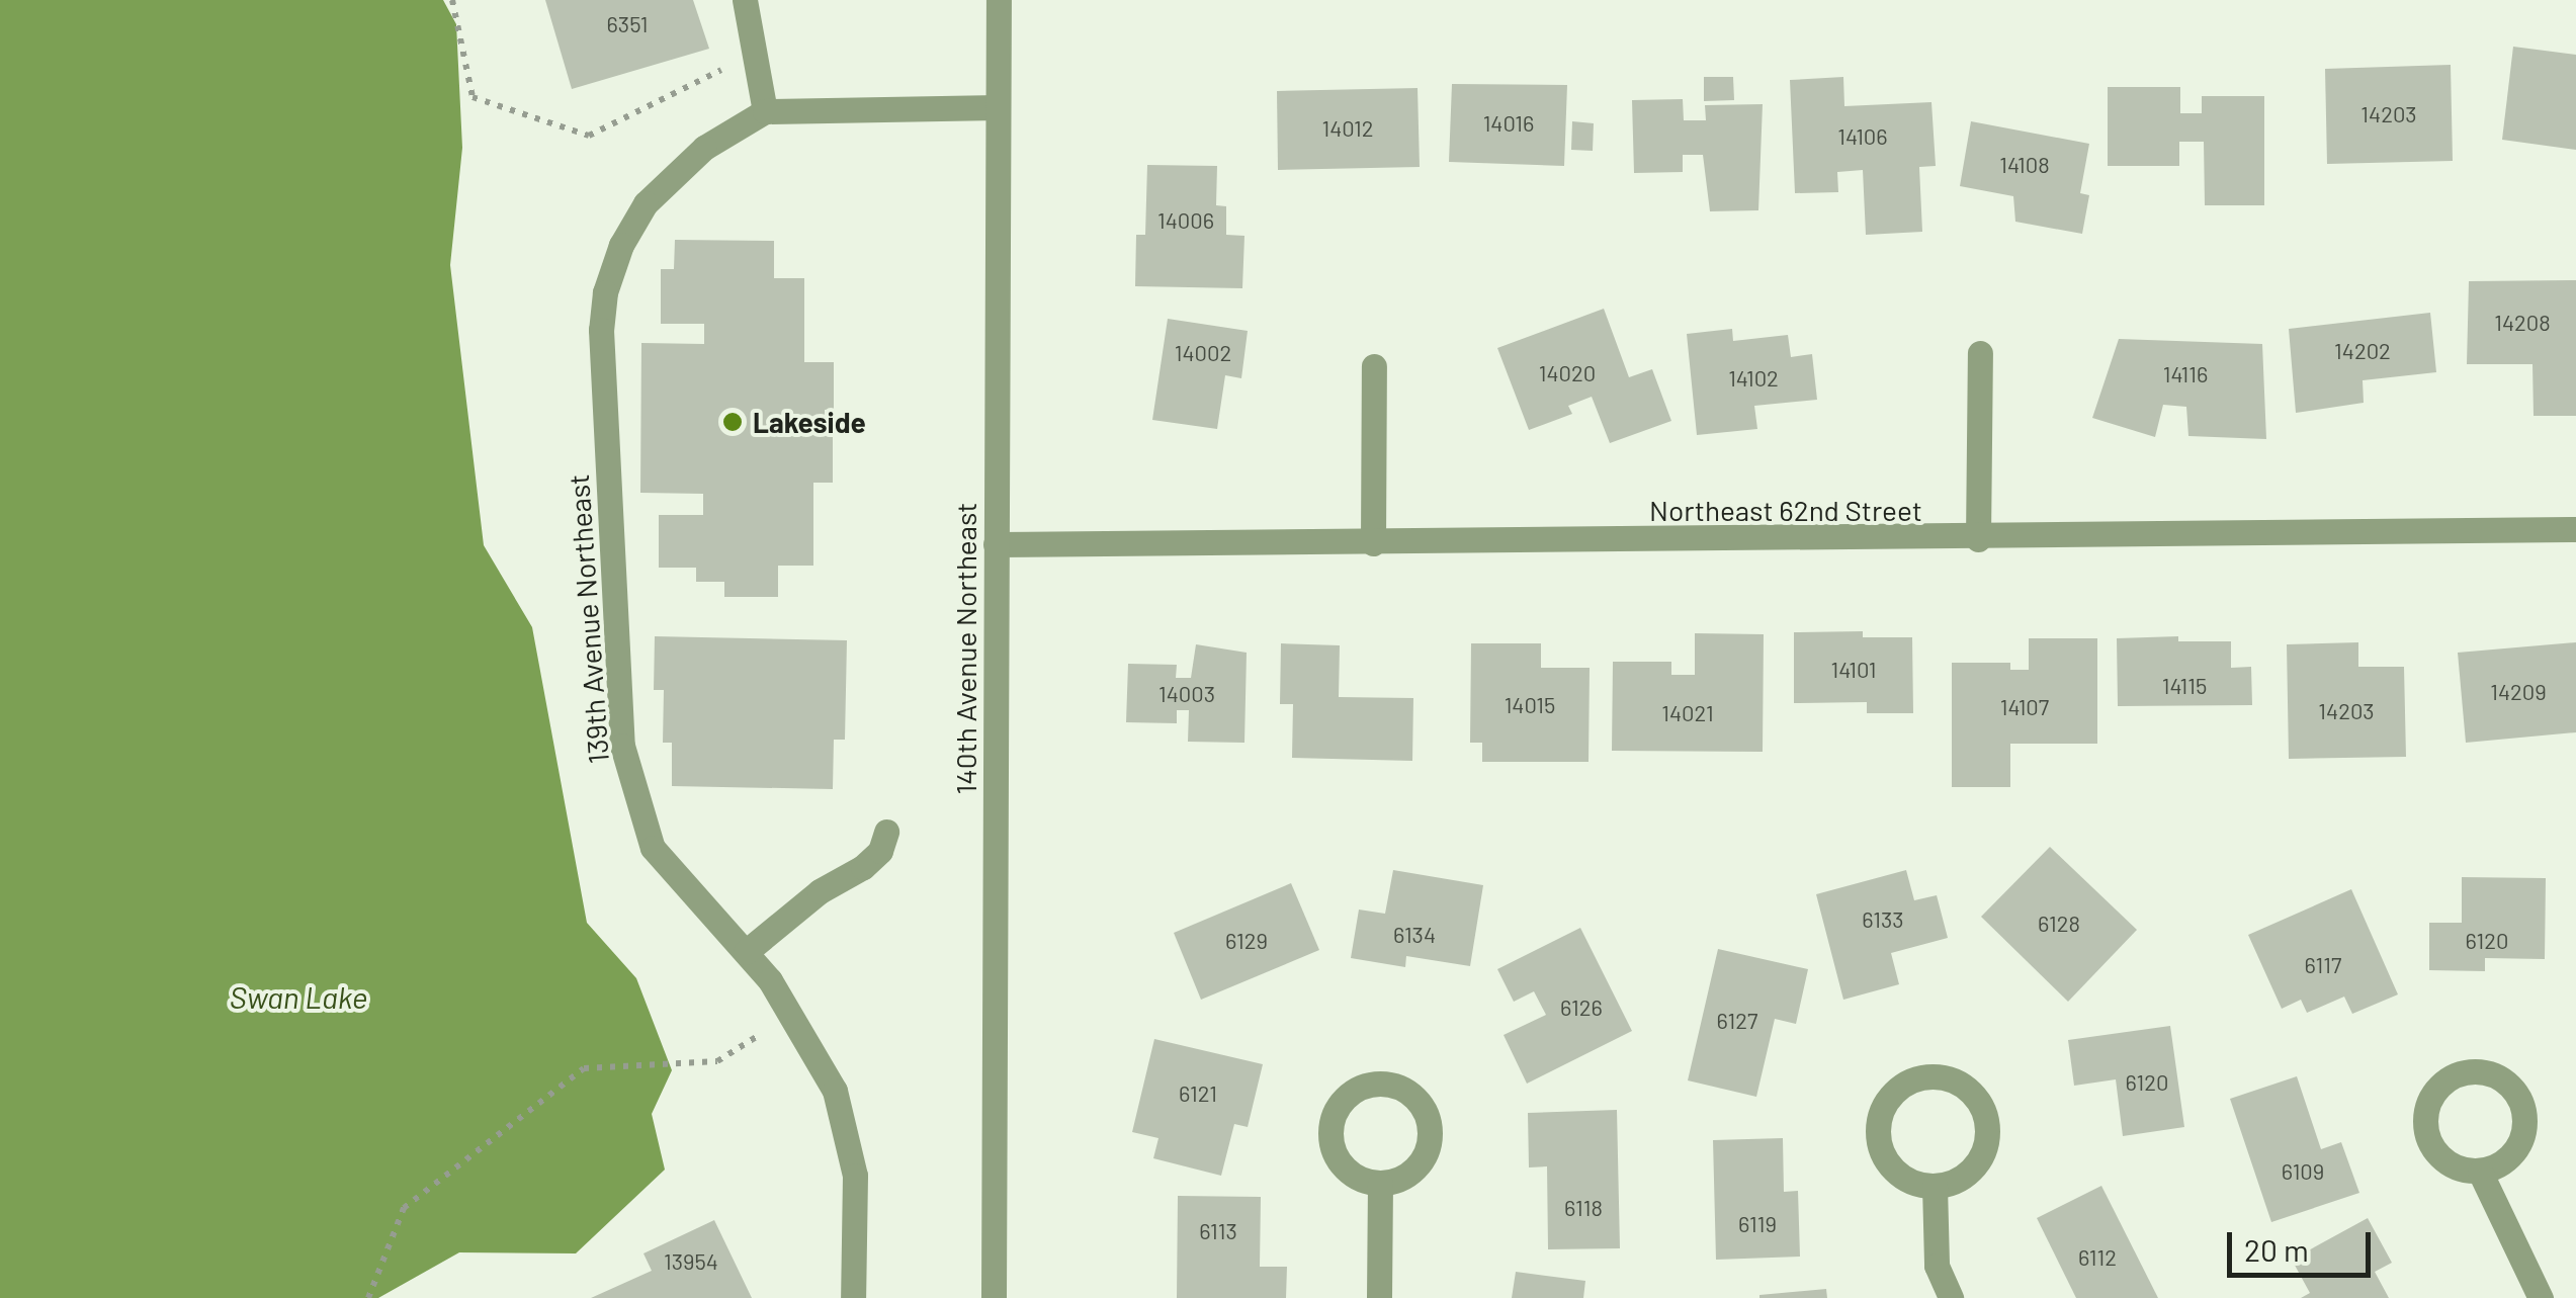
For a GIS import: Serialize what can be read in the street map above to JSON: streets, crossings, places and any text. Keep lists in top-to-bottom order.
{
  "streets": {
    "street": ["Northeast 62nd Street", "139th Avenue Northeast", "140th Avenue Northeast"]
  },
  "crossings": [
    ["Northeast 62nd Street", "140th Avenue Northeast"]
  ],
  "water": ["Swan Lake"],
  "places": ["Lakeside"],
  "house_numbers": [
    "6351",
    "14203",
    "14016",
    "14012",
    "14106",
    "14108",
    "14006",
    "14208",
    "14202",
    "14002",
    "14020",
    "14116",
    "14102",
    "14101",
    "14115",
    "14209",
    "14003",
    "14015",
    "14107",
    "14203",
    "14021",
    "6133",
    "6128",
    "6134",
    "6129",
    "6120",
    "6117",
    "6126",
    "6127",
    "6120",
    "6121",
    "6109",
    "6118",
    "6119",
    "6113",
    "6112",
    "13954"
  ],
  "scale_bar": "20 m"
}
